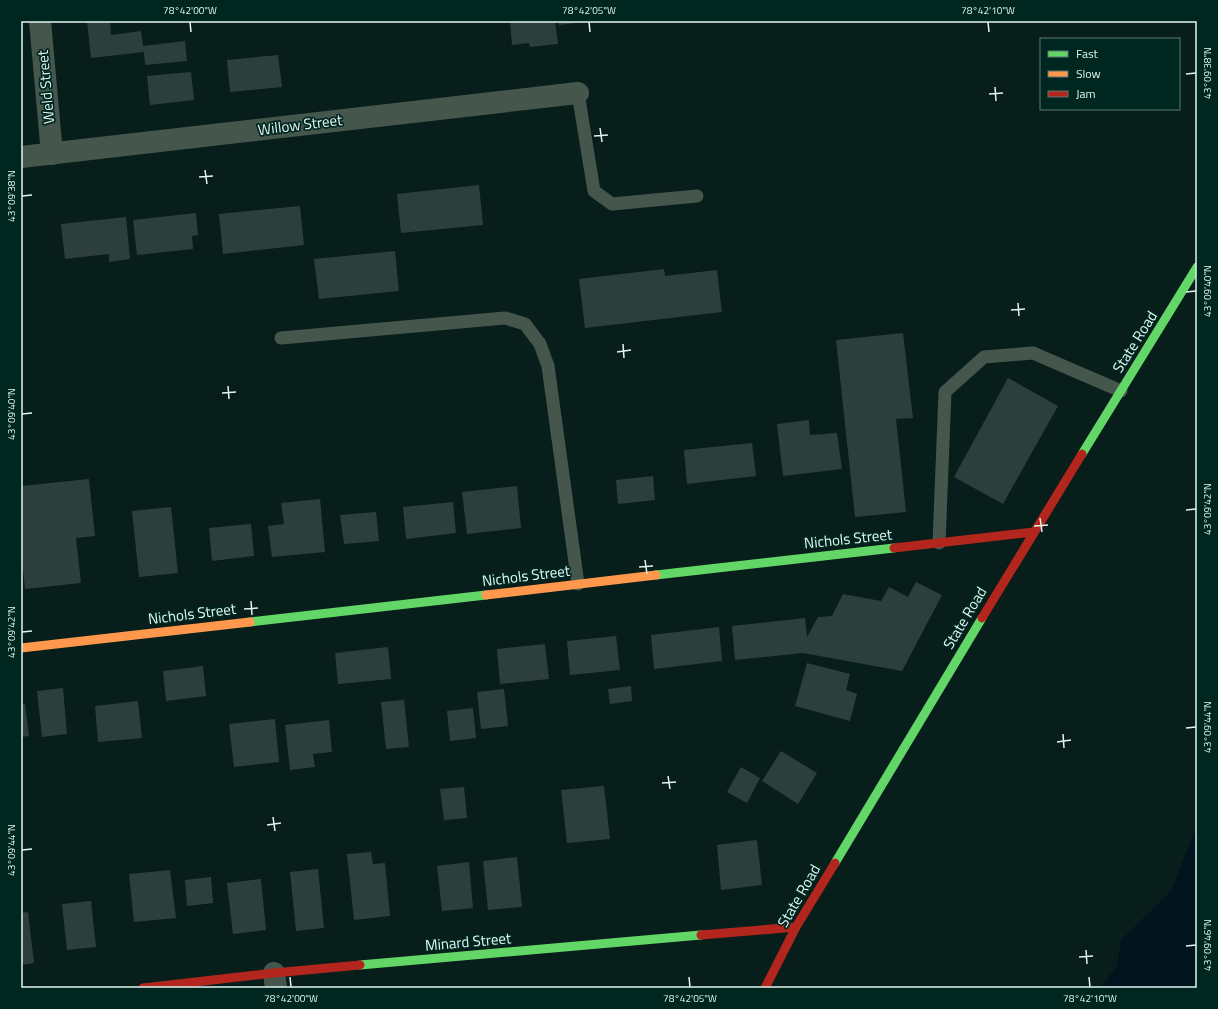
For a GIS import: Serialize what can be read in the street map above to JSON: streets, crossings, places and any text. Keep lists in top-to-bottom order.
{
  "streets": {
    "street": [
      "Weld Street",
      "Willow Street",
      "State Road",
      "Nichols Street",
      "Minard Street"
    ]
  },
  "crossings": [
    ["Weld Street", "Willow Street"],
    ["State Road", "Nichols Street"],
    ["State Road", "Minard Street"]
  ],
  "legend": ["Fast", "Slow", "Jam"],
  "coordinates": [
    "78°42'00\"W",
    "78°42'05\"W",
    "78°42'10\"W",
    "43°09'38\"N",
    "43°09'40\"N",
    "43°09'42\"N",
    "43°09'44\"N",
    "43°09'46\"N"
  ]
}
